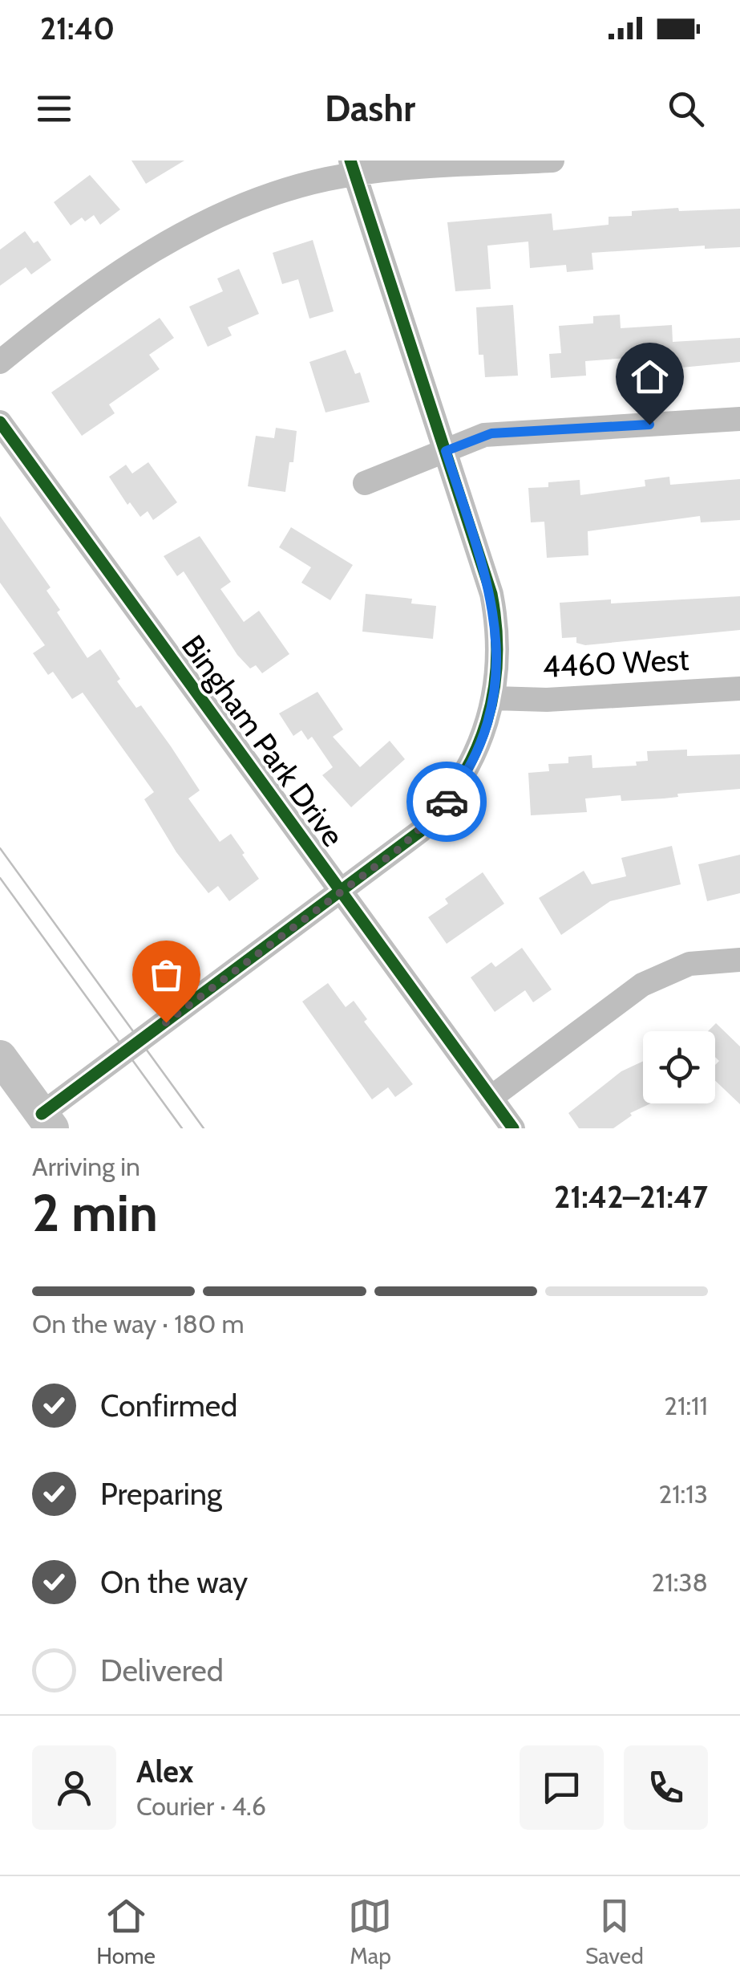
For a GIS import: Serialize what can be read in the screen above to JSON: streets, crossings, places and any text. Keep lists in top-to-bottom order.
{
  "streets": {
    "street": ["4460 West", "Bingham Park Drive"]
  },
  "page": {
    "status": "21:40",
    "header": "Dashr",
    "heading": ["2 min", "Arriving in", "21:42–21:47"],
    "panel": ["Alex", "Courier · 4.6"],
    "bar": "On the way · 180 m",
    "list": [
      ["Confirmed", "21:11"],
      ["Preparing", "21:13"],
      ["On the way", "21:38"],
      "Delivered"
    ],
    "tabs": ["Home", "Map", "Saved"]
  }
}
